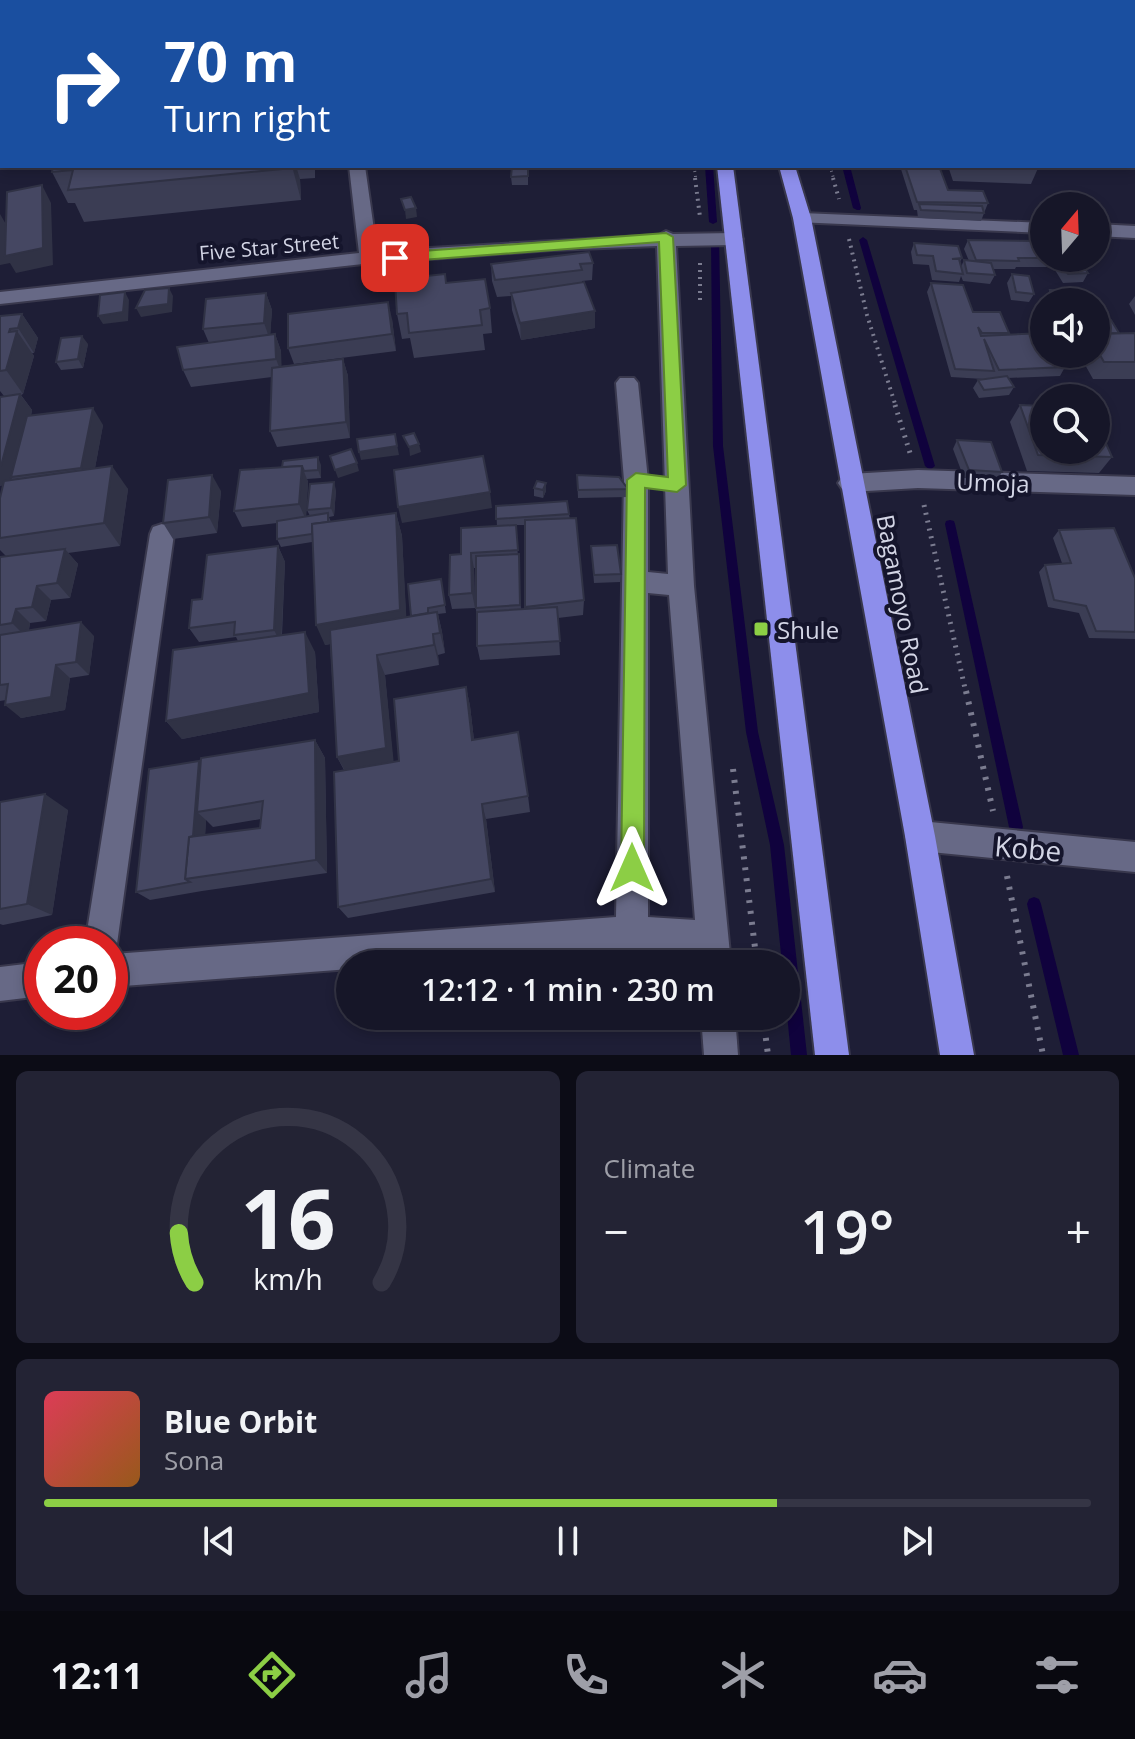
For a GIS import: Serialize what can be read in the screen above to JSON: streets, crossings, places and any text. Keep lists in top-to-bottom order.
{
  "streets": {
    "highway": ["Bagamoyo Road"],
    "street": ["Five Star Street", "Umoja", "Kobe"]
  },
  "crossings": [
    ["Umoja", "Bagamoyo Road"],
    ["Bagamoyo Road", "Kobe"]
  ],
  "places": {
    "transit": ["Shule"]
  },
  "north": "top",
  "page": {
    "turn": ["70 m", "Turn right"],
    "limit": "20",
    "trip": "12:12 · 1 min · 230 m",
    "tile": "Climate",
    "heat": ["−", "19°", "+"],
    "song": ["Blue Orbit", "Sona"],
    "tabs": "12:11",
    "gauge": ["16", "km/h"]
  }
}
